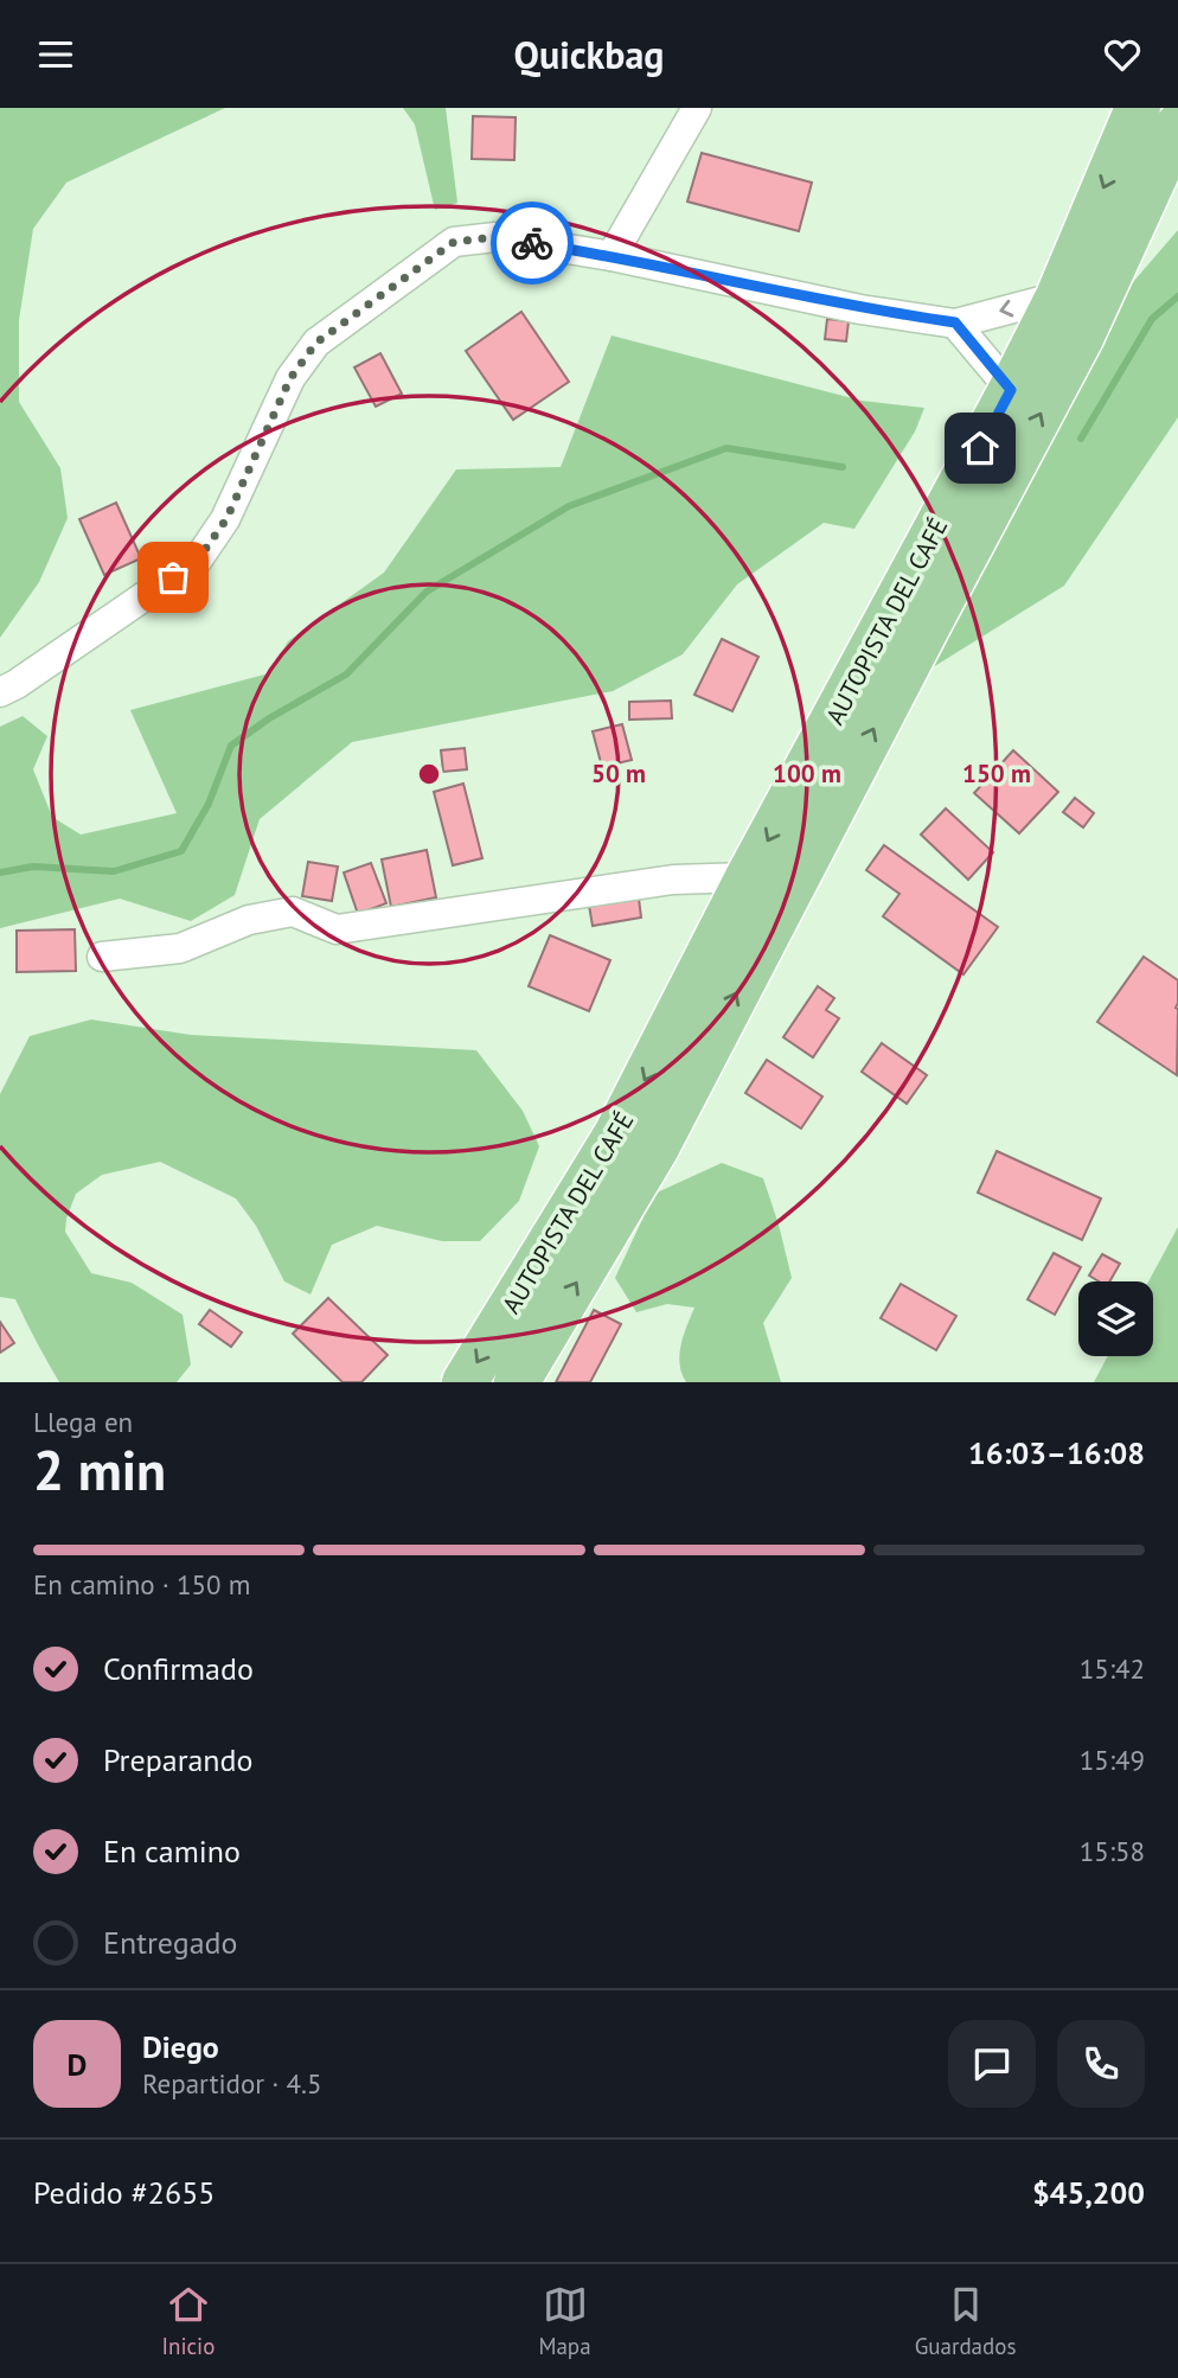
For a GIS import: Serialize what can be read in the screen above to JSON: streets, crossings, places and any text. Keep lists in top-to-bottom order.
{
  "streets": {
    "highway": ["AUTOPISTA DEL CAFÉ"]
  },
  "page": {
    "header": "Quickbag",
    "heading": ["2 min", "Llega en", "16:03–16:08"],
    "panel": [
      "Diego",
      "Repartidor · 4.5",
      "Pedido #2655",
      "$45,200"
    ],
    "bar": "En camino · 150 m",
    "list": [
      ["Confirmado", "15:42"],
      ["Preparando", "15:49"],
      ["En camino", "15:58"],
      "Entregado"
    ],
    "round": "D",
    "tabs": ["Inicio", "Mapa", "Guardados"]
  },
  "rings": ["50 m", "100 m", "150 m"]
}
